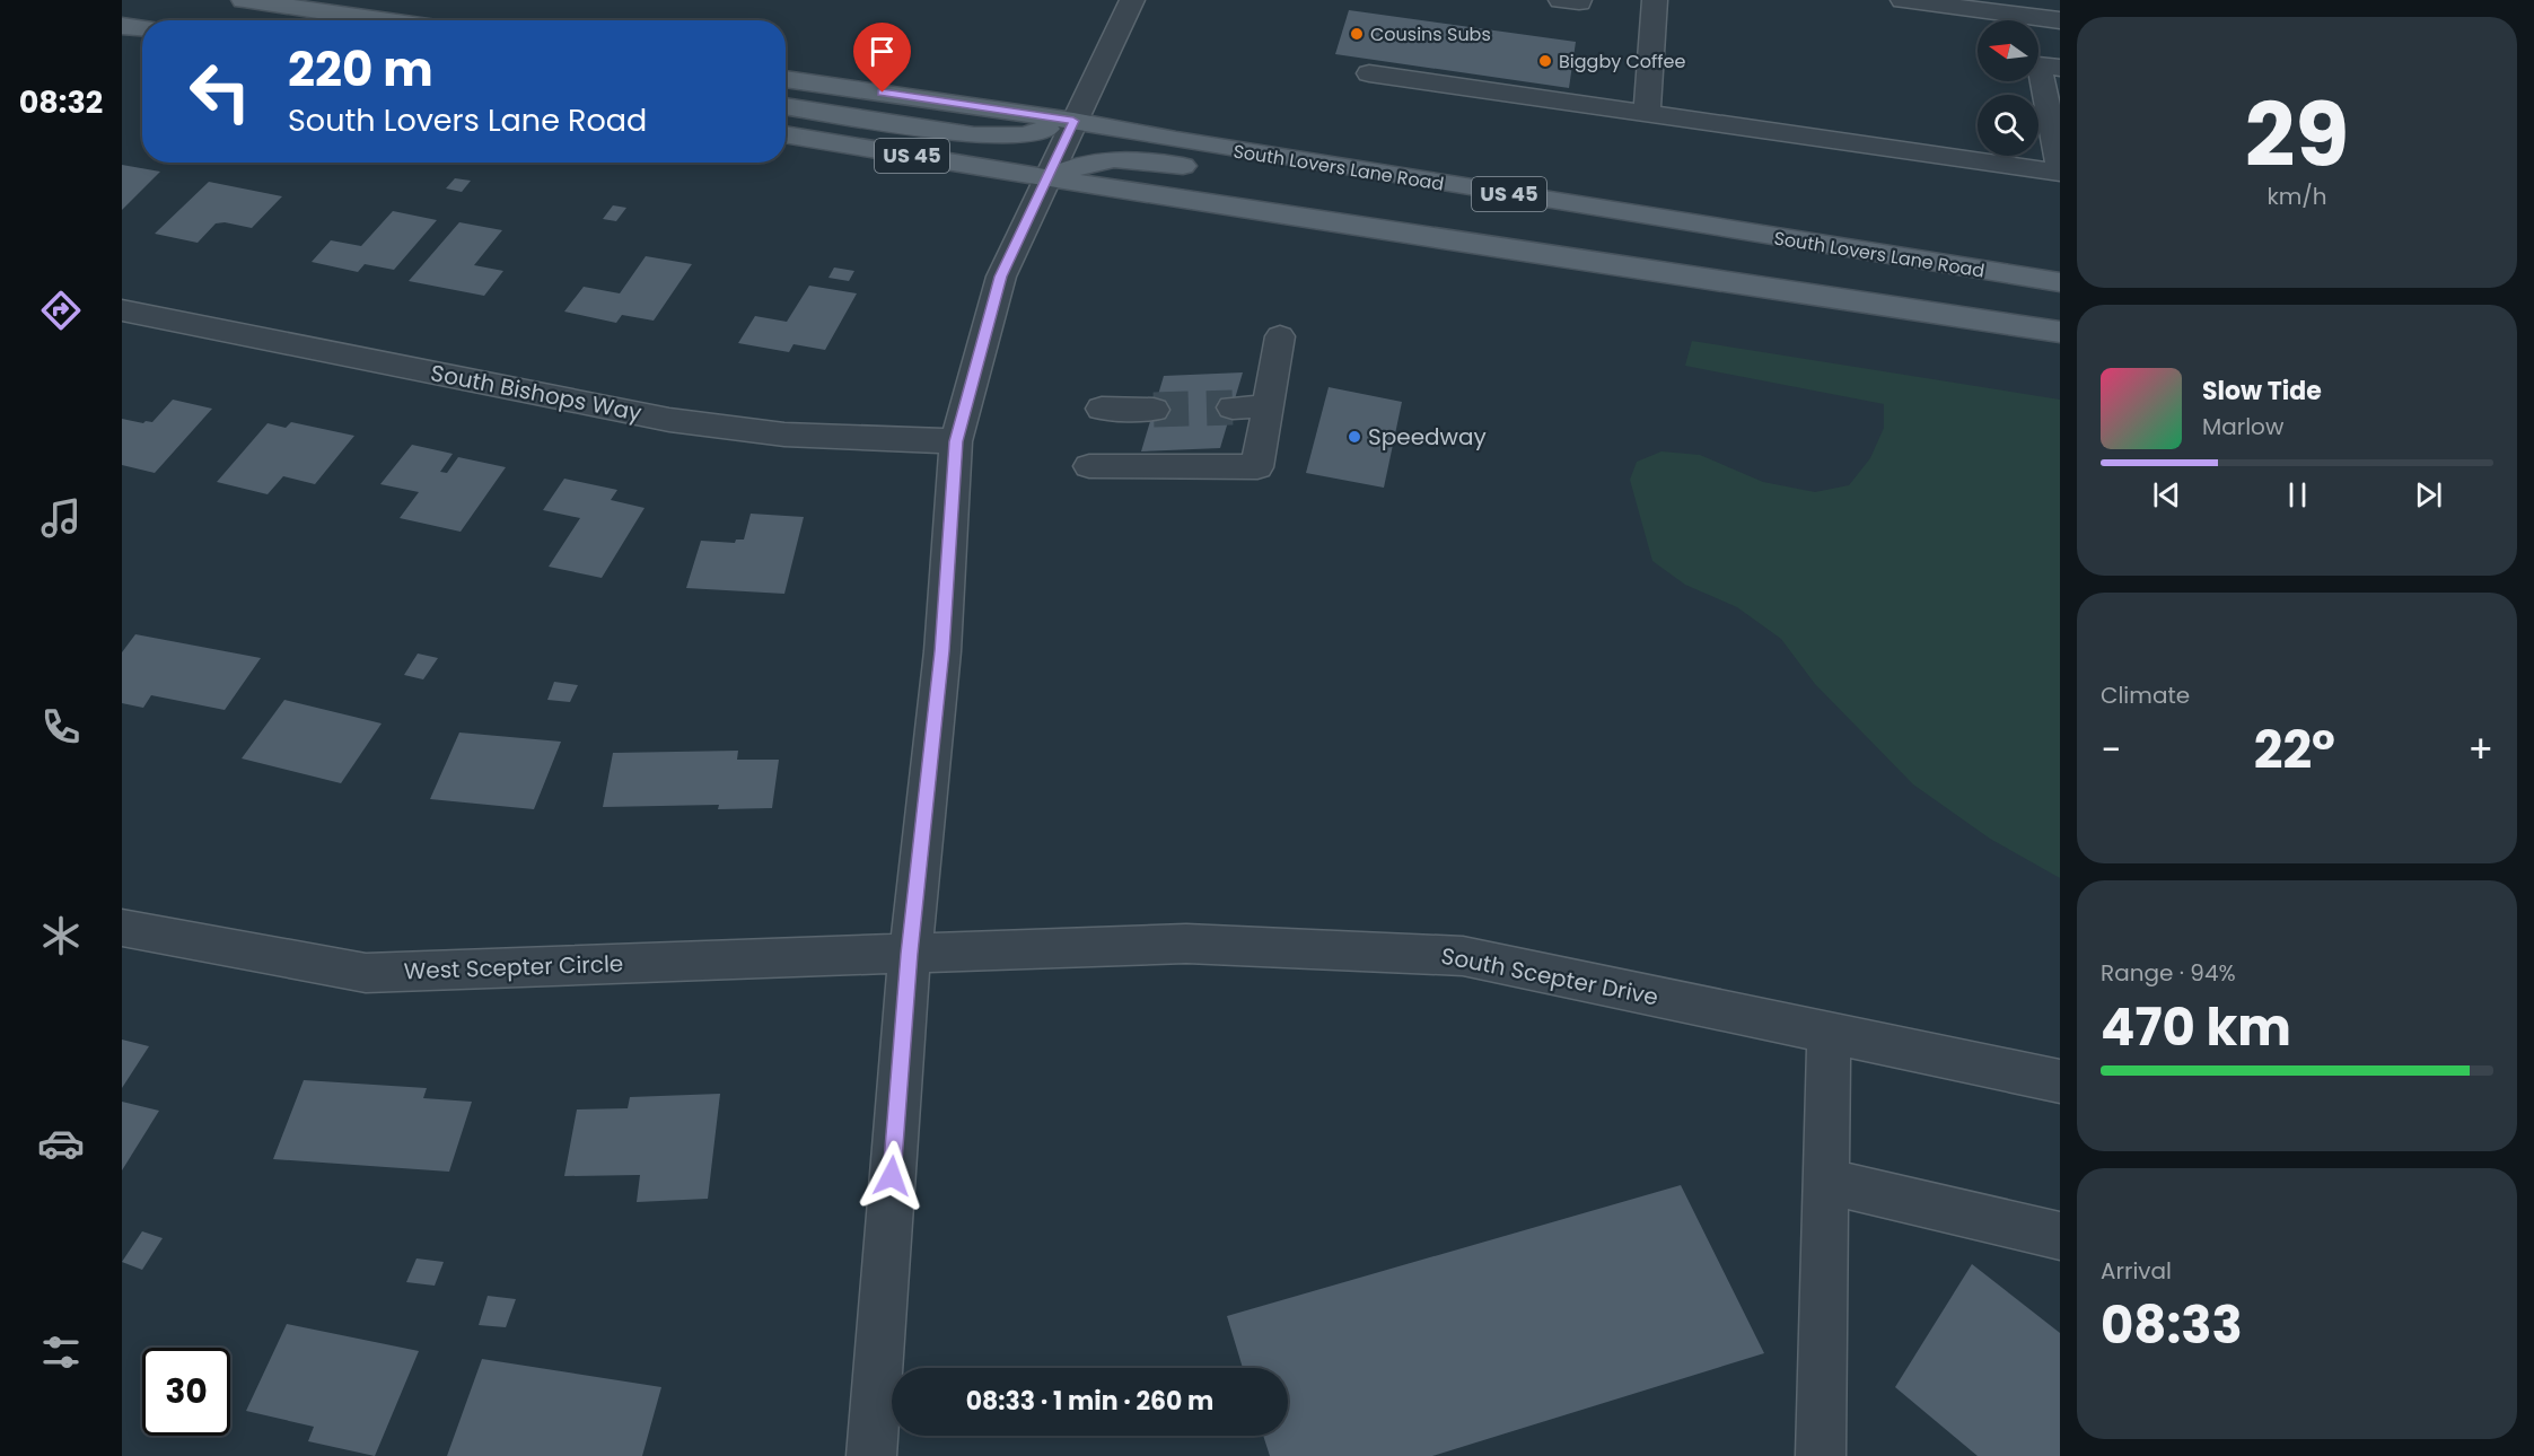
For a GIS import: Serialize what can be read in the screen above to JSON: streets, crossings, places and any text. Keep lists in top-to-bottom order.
{
  "streets": {
    "main road": ["US 45", "South Lovers Lane Road"],
    "street": ["South Bishops Way", "West Scepter Circle", "South Scepter Drive"]
  },
  "crossings": [
    ["West Scepter Circle", "South Scepter Drive"]
  ],
  "places": ["Cousins Subs", "Biggby Coffee", "Speedway"],
  "north": "left",
  "page": {
    "tabs": "08:32",
    "tile": [
      ["29", "km/h"],
      "Climate",
      ["Range · 94%", "470 km"],
      ["Arrival", "08:33"]
    ],
    "turn": ["220 m", "South Lovers Lane Road"],
    "song": ["Slow Tide", "Marlow"],
    "heat": ["−", "22°", "+"],
    "limit": "30",
    "trip": "08:33 · 1 min · 260 m"
  }
}
